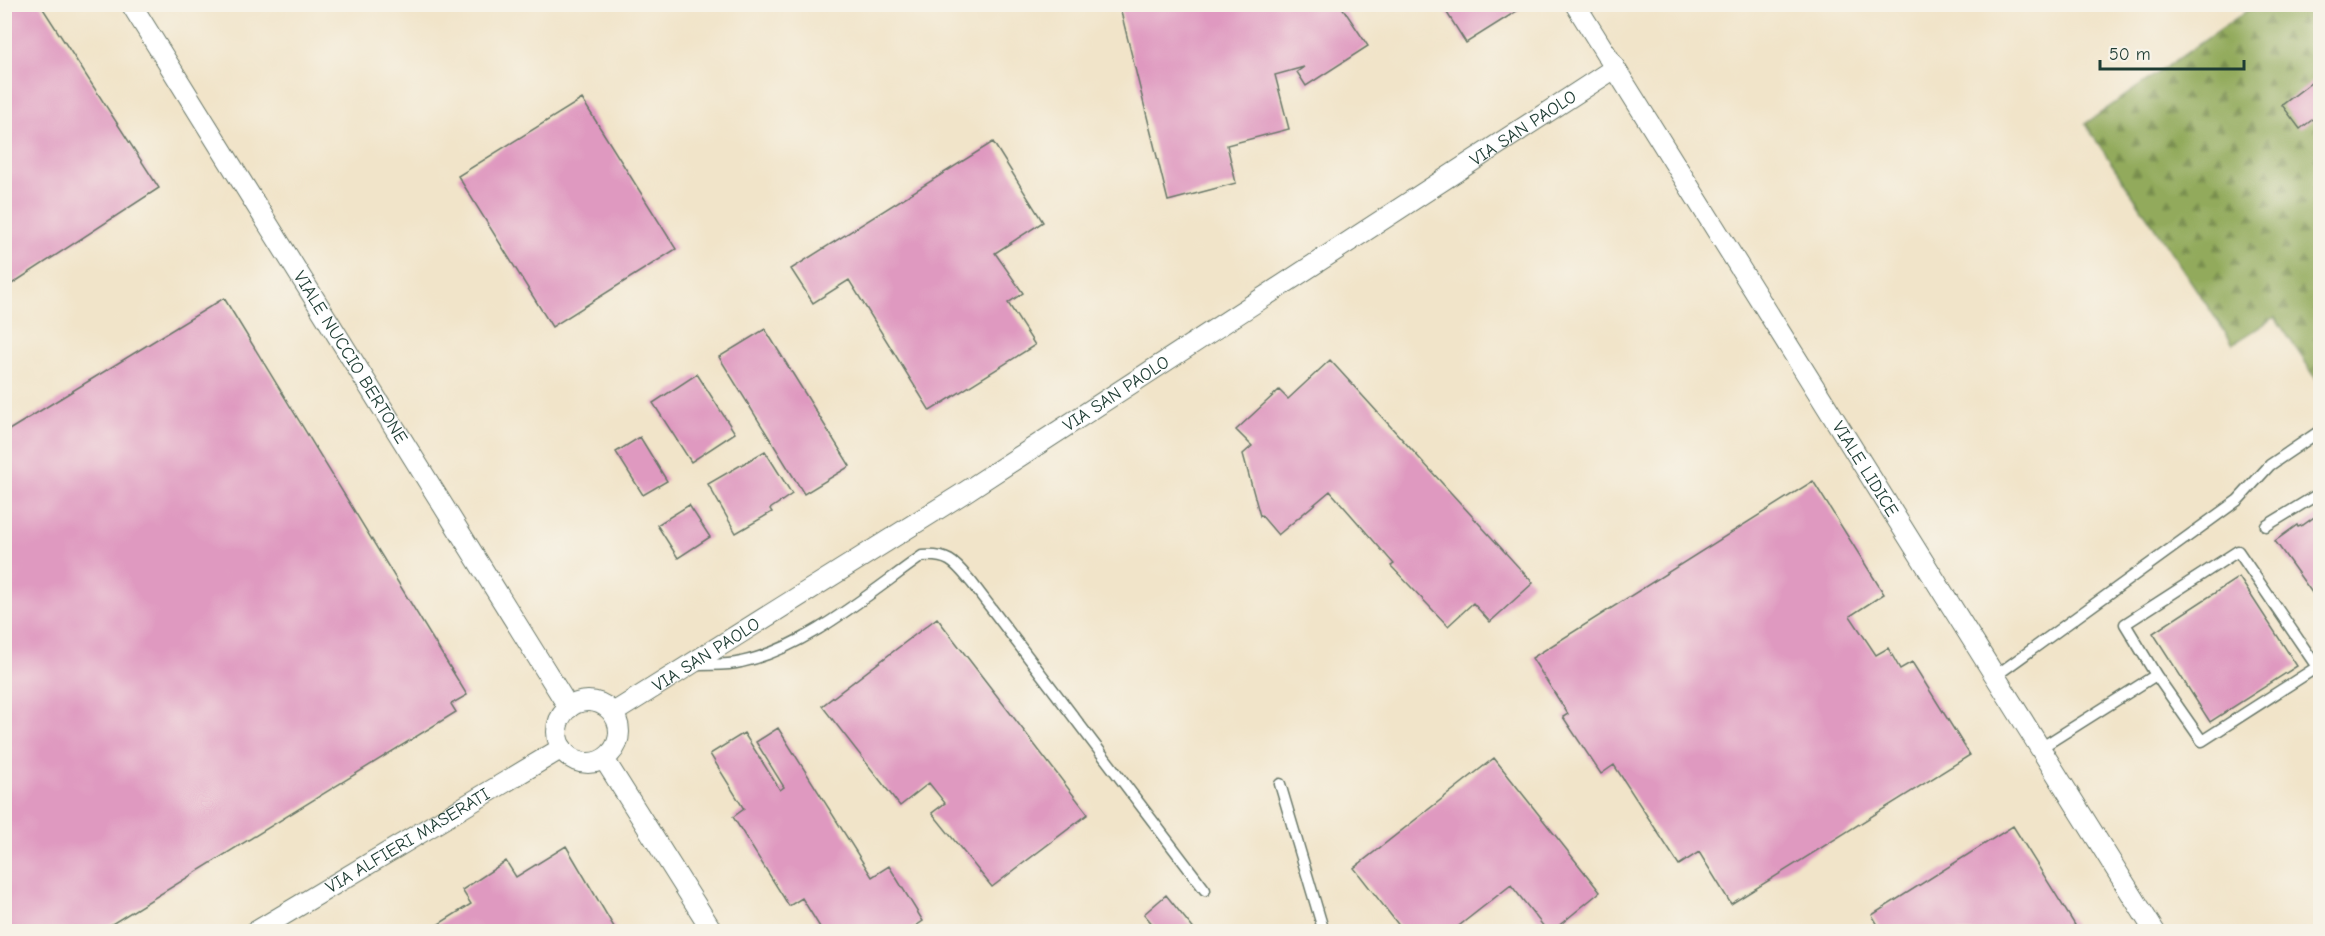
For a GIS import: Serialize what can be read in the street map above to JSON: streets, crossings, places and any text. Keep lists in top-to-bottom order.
{
  "streets": {
    "street": [
      "VIA SAN PAOLO",
      "VIALE NUCCIO BERTONE",
      "VIALE LIDICE",
      "VIA ALFIERI MASERATI"
    ]
  },
  "crossings": [
    ["VIA SAN PAOLO", "VIALE NUCCIO BERTONE"],
    ["VIA SAN PAOLO", "VIALE LIDICE"],
    ["VIA SAN PAOLO", "VIA ALFIERI MASERATI"],
    ["VIALE NUCCIO BERTONE", "VIA ALFIERI MASERATI"]
  ],
  "scale_bar": "50 m"
}
